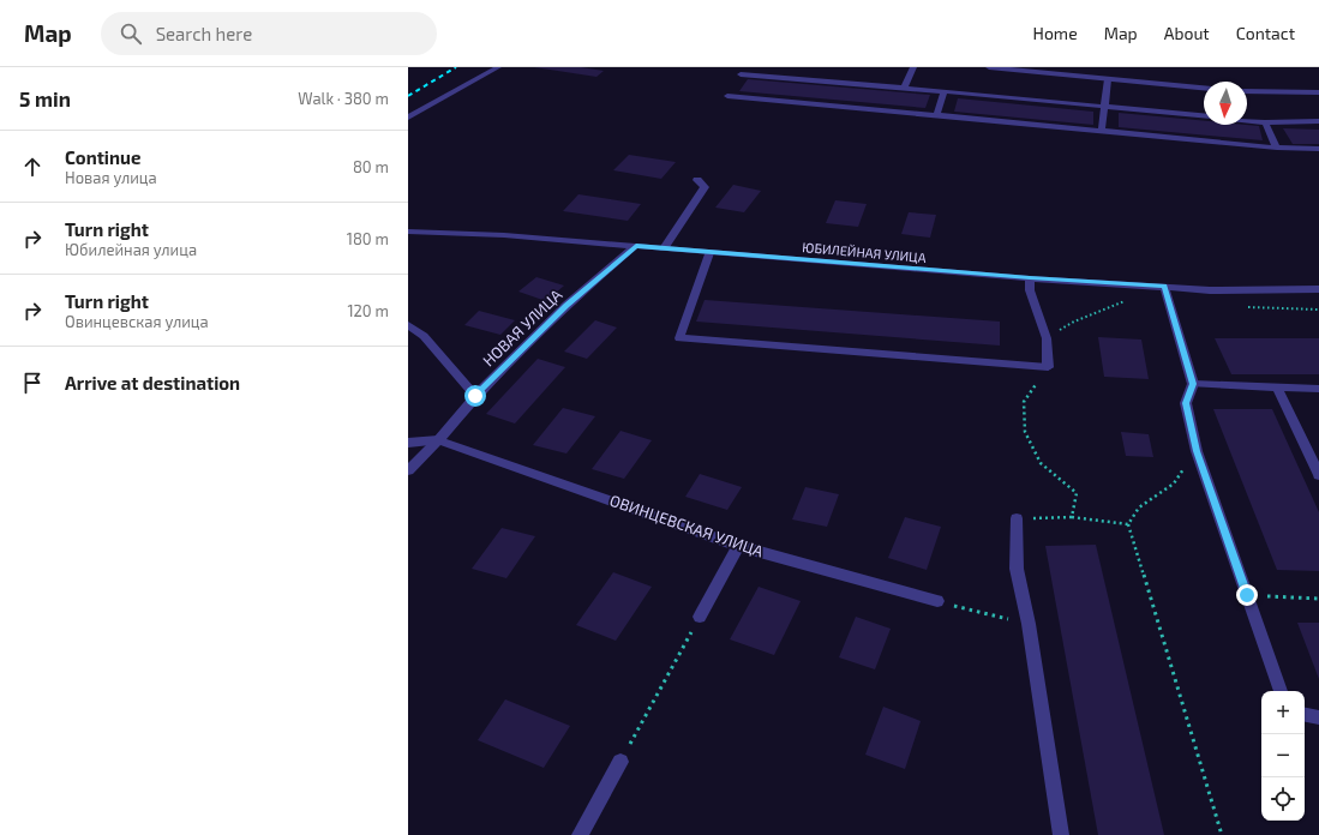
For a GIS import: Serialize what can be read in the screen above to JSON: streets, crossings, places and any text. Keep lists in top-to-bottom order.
{
  "streets": {
    "street": ["ЮБИЛЕЙНАЯ УЛИЦА", "НОВАЯ УЛИЦА", "ОВИНЦЕВСКАЯ УЛИЦА"]
  },
  "crossings": [
    ["ЮБИЛЕЙНАЯ УЛИЦА", "НОВАЯ УЛИЦА"],
    ["НОВАЯ УЛИЦА", "ОВИНЦЕВСКАЯ УЛИЦА"]
  ],
  "north": "bottom",
  "page": {
    "header": "Map",
    "search": "Search here",
    "nav": [
      "Home",
      "Map",
      "About",
      "Contact"
    ],
    "heading": ["5 min", "Walk · 380 m"],
    "list": [
      ["Continue", "Новая улица", "80 m"],
      ["Turn right", "Юбилейная улица", "180 m"],
      ["Turn right", "Овинцевская улица", "120 m"],
      "Arrive at destination"
    ],
    "map_buttons": ["+", "−"]
  }
}
